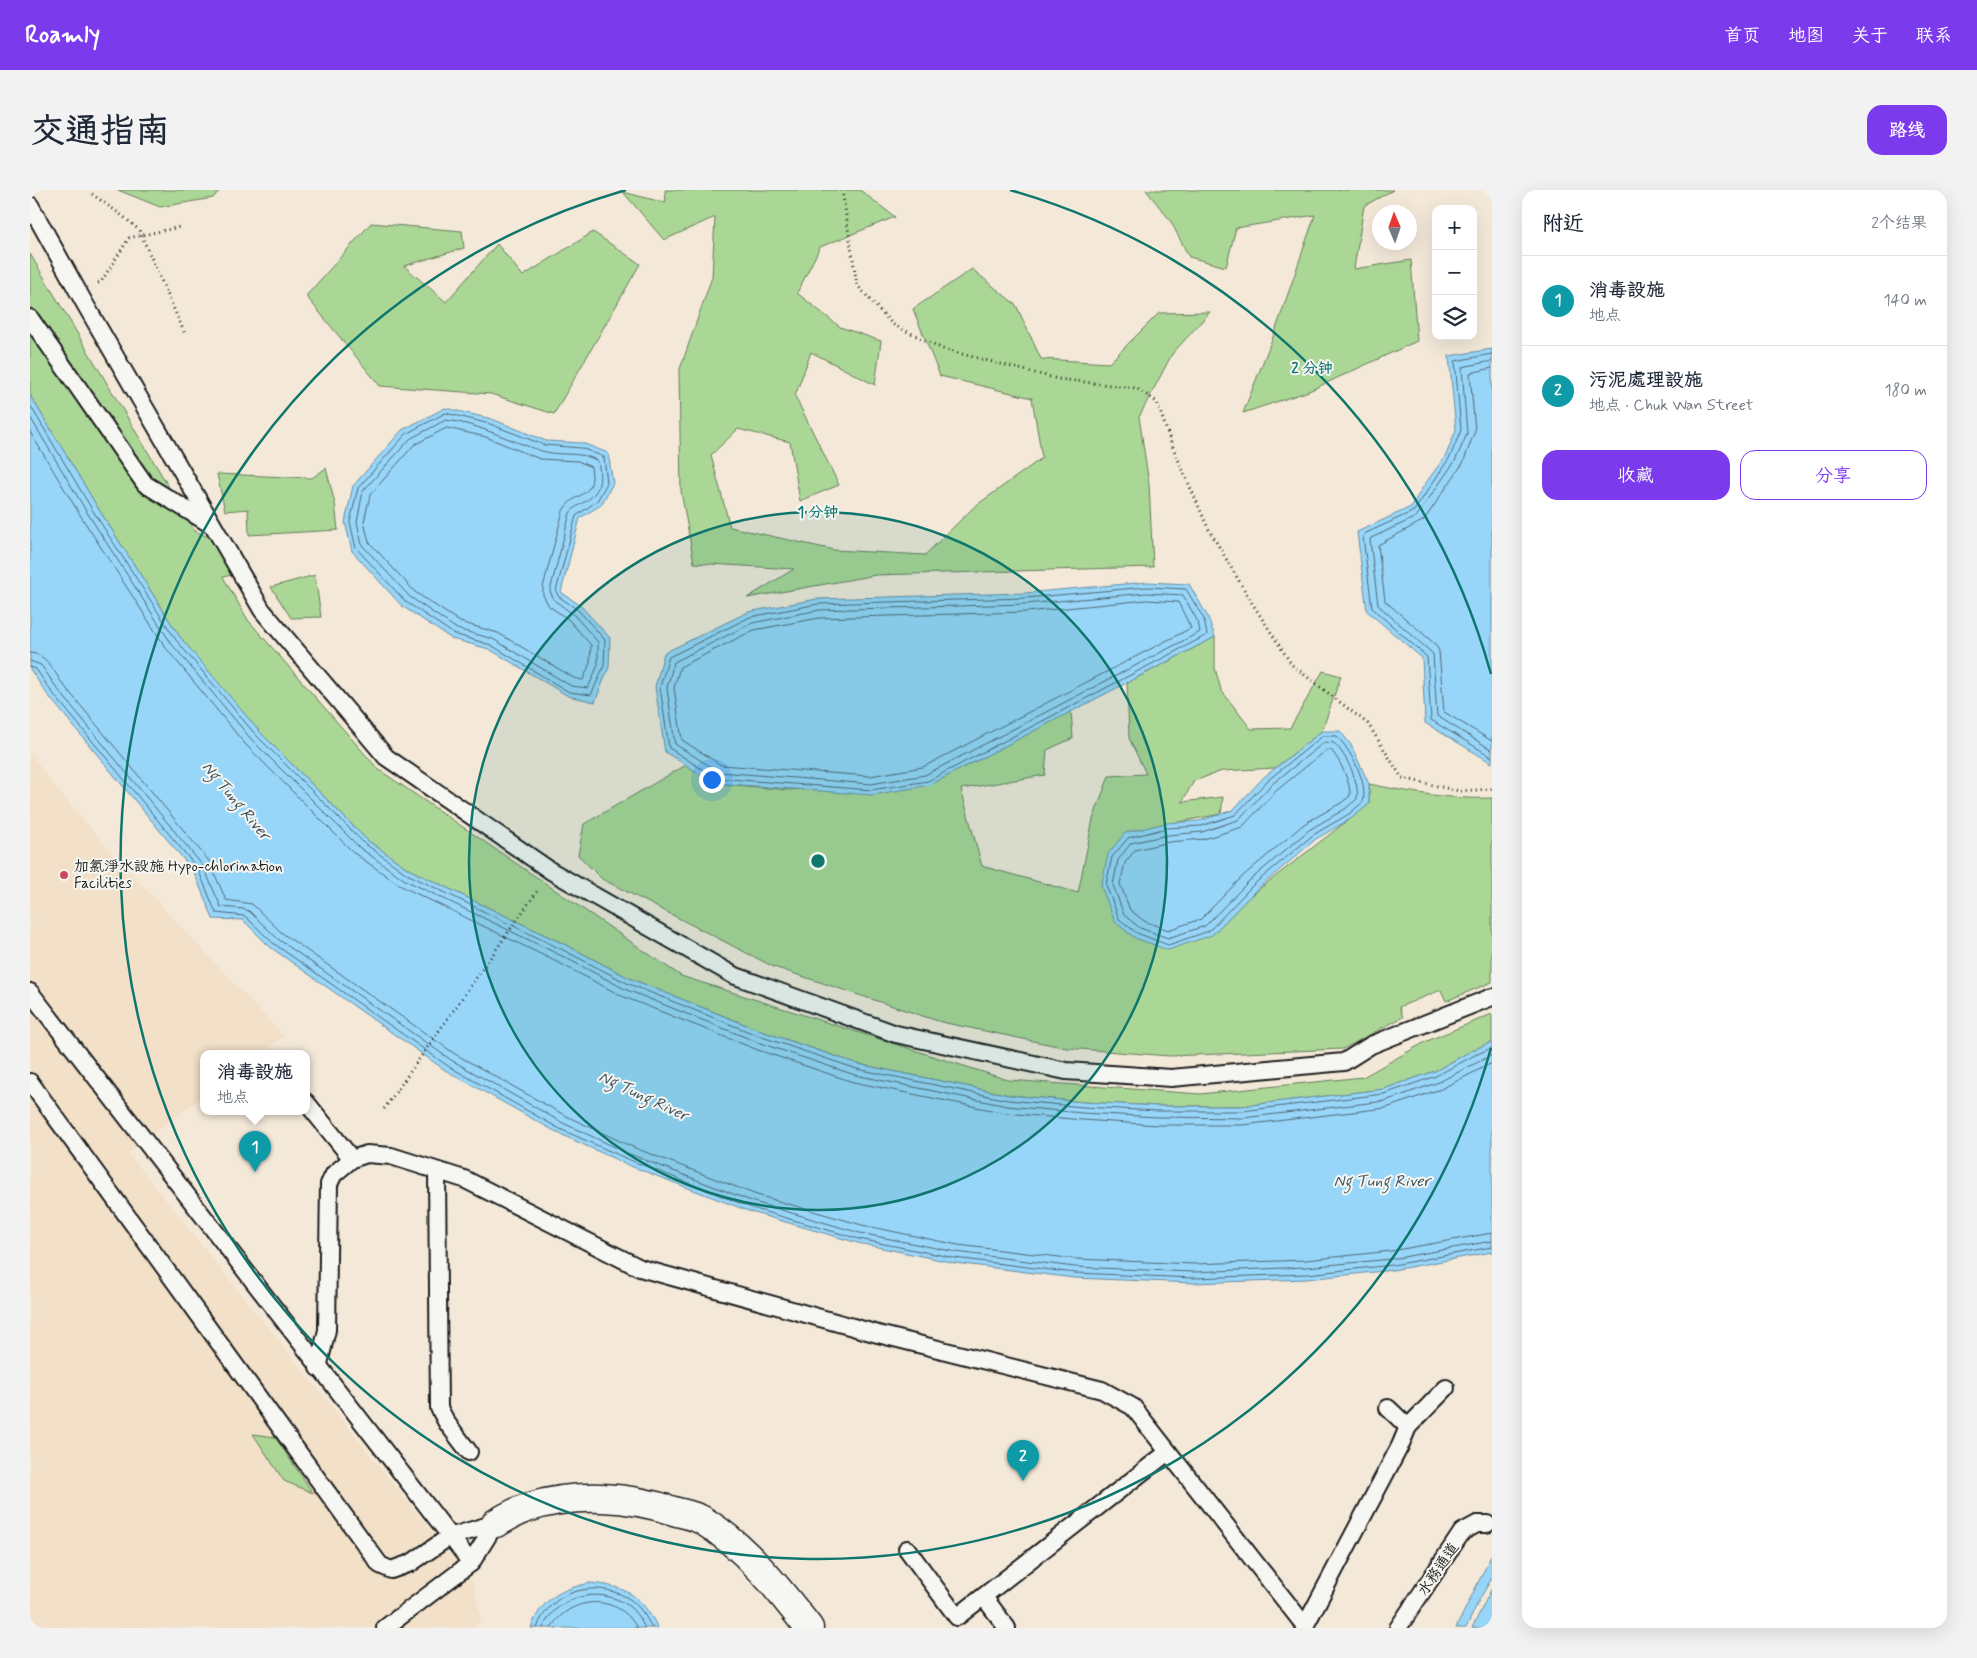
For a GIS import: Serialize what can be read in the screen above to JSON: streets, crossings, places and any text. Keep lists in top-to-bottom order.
{
  "streets": {
    "lane": ["水務通道"]
  },
  "water": ["Ng Tung River"],
  "places": ["加氯淨水設施 Hypo-chlorination Facilities"],
  "north": "top",
  "page": {
    "header": "Roamly",
    "nav": [
      "首页",
      "地图",
      "关于",
      "联系"
    ],
    "buttons": [
      "路线",
      ["收藏", "分享"]
    ],
    "title": "交通指南",
    "heading": ["附近", "2个结果"],
    "map_buttons": ["+", "−"],
    "list": [
      {
        "mark": "1",
        "name": "消毒設施",
        "note": "地点",
        "value": "140 m"
      },
      {
        "mark": "2",
        "name": "污泥處理設施",
        "note": "地点 · Chuk Wan Street",
        "value": "180 m"
      }
    ],
    "popup": ["消毒設施", "地点"],
    "pins": ["1", "2"]
  },
  "rings": ["2 分钟", "1 分钟"]
}
